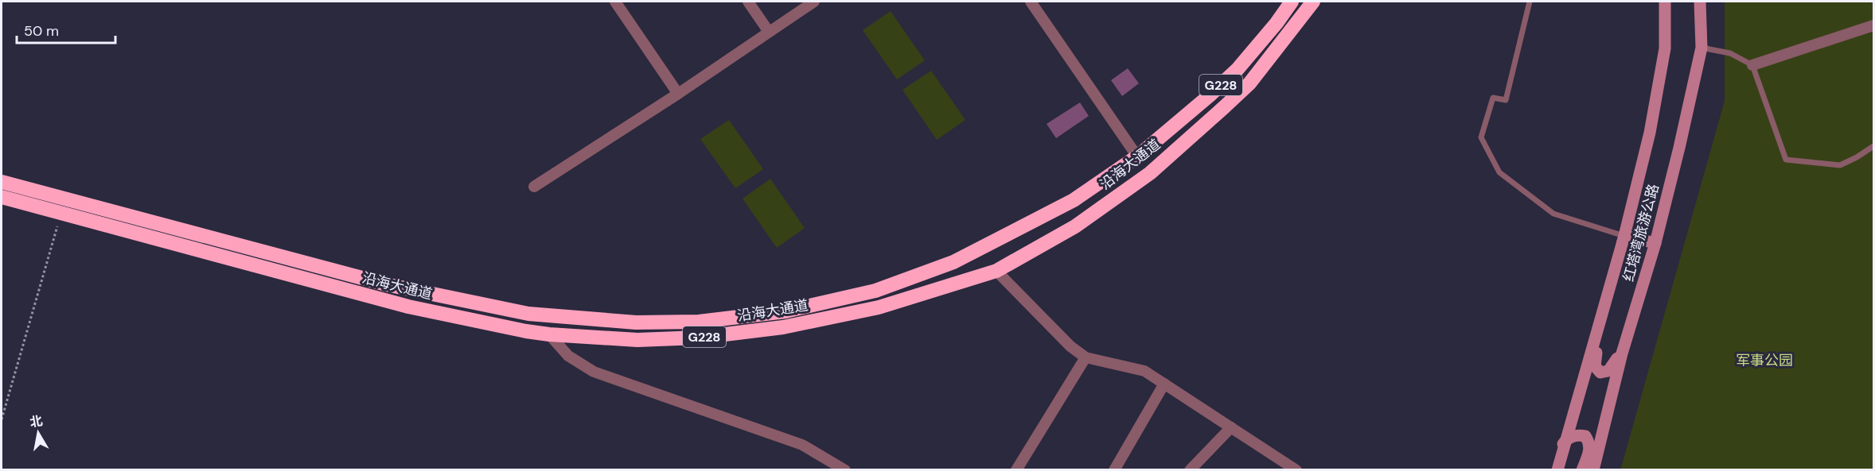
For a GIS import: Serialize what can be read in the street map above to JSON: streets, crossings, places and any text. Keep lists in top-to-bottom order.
{
  "streets": {
    "highway": ["G228", "沿海大通道"],
    "main road": ["红塔湾旅游公路"]
  },
  "parks": ["军事公园"],
  "scale_bar": "50 m",
  "north": "top"
}
